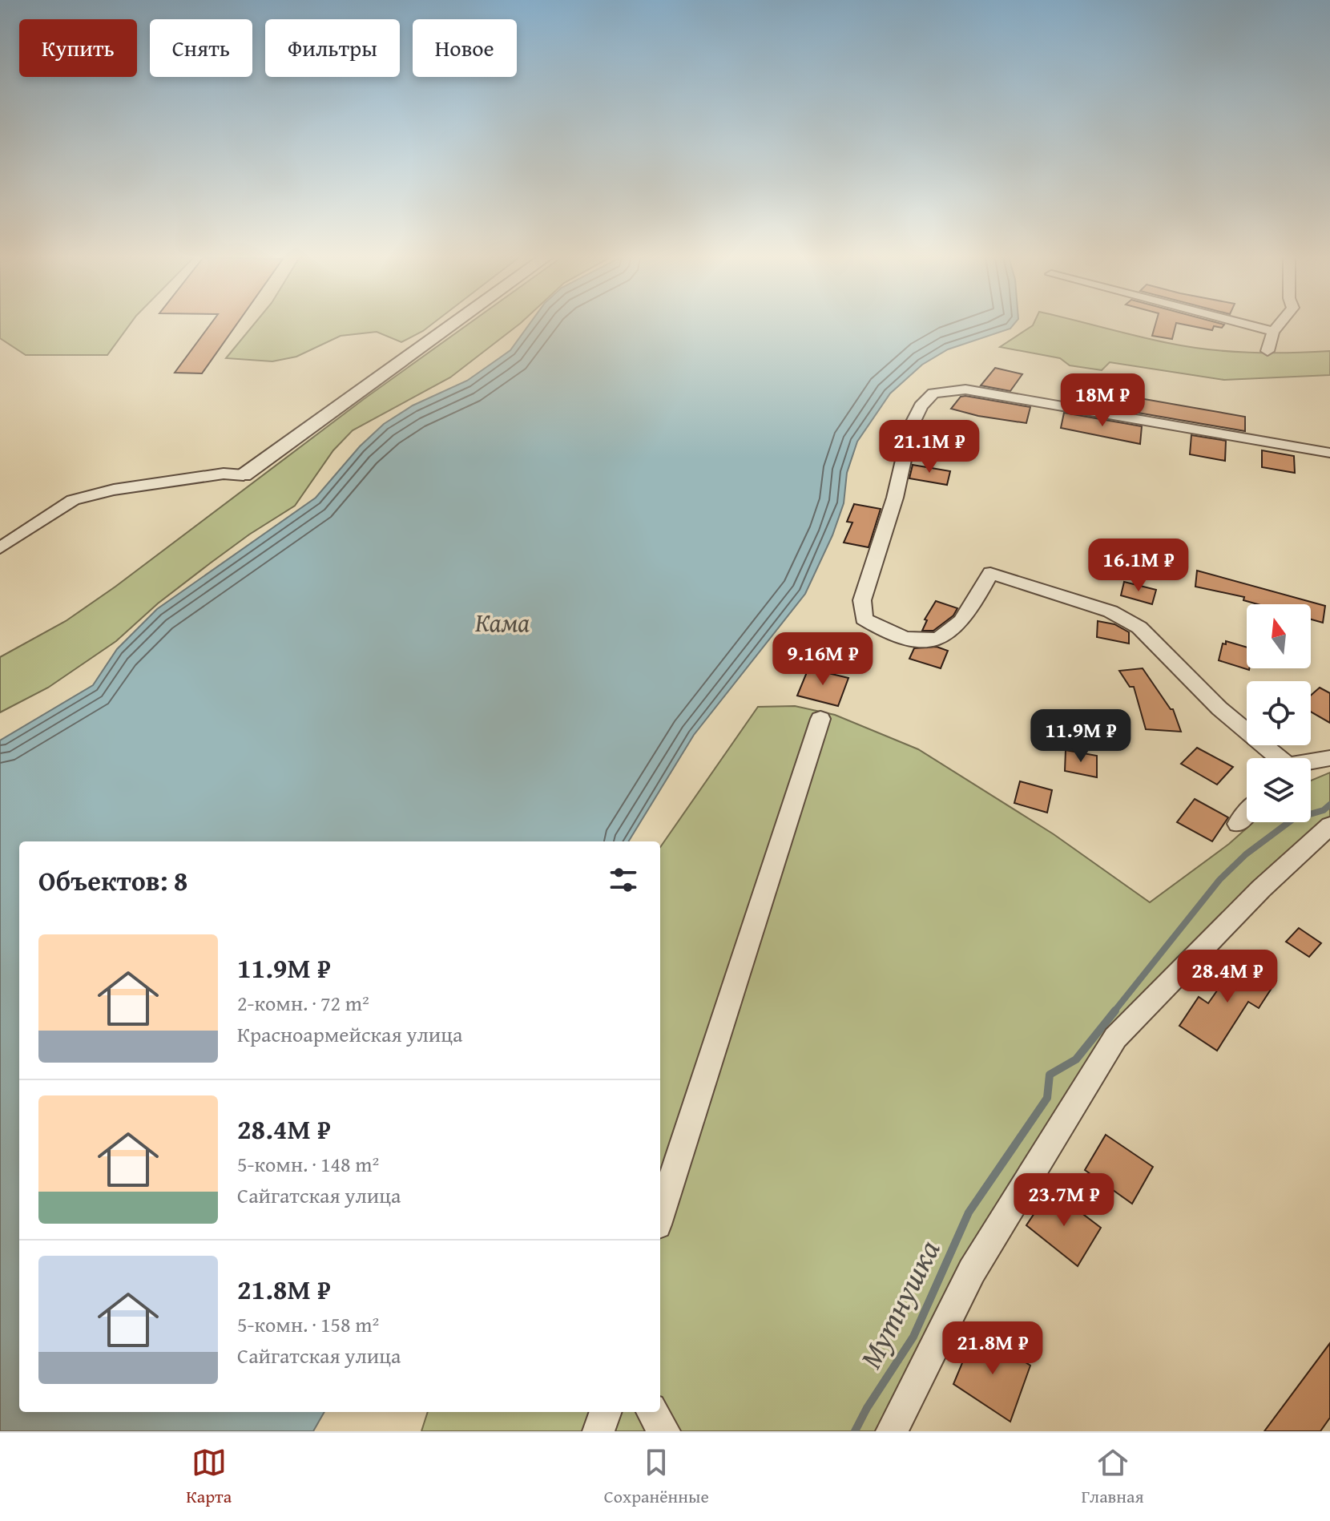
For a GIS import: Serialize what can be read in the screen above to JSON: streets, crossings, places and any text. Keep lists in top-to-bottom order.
{
  "water": ["Кама", "Мутнушка"],
  "north": "top",
  "page": {
    "chip": [
      "Купить",
      "Снять",
      "Фильтры",
      "Новое"
    ],
    "price": [
      "18M ₽",
      "21.1M ₽",
      "16.1M ₽",
      "9.16M ₽",
      "11.9M ₽",
      "28.4M ₽",
      "23.7M ₽",
      "21.8M ₽"
    ],
    "heading": "Объектов: 8",
    "list": [
      {
        "name": "11.9M ₽",
        "note": "2-комн. · 72 m² · Красноармейская улица"
      },
      {
        "name": "28.4M ₽",
        "note": "5-комн. · 148 m² · Сайгатская улица"
      },
      {
        "name": "21.8M ₽",
        "note": "5-комн. · 158 m² · Сайгатская улица"
      }
    ],
    "tabs": ["Карта", "Сохранённые", "Главная"]
  }
}
